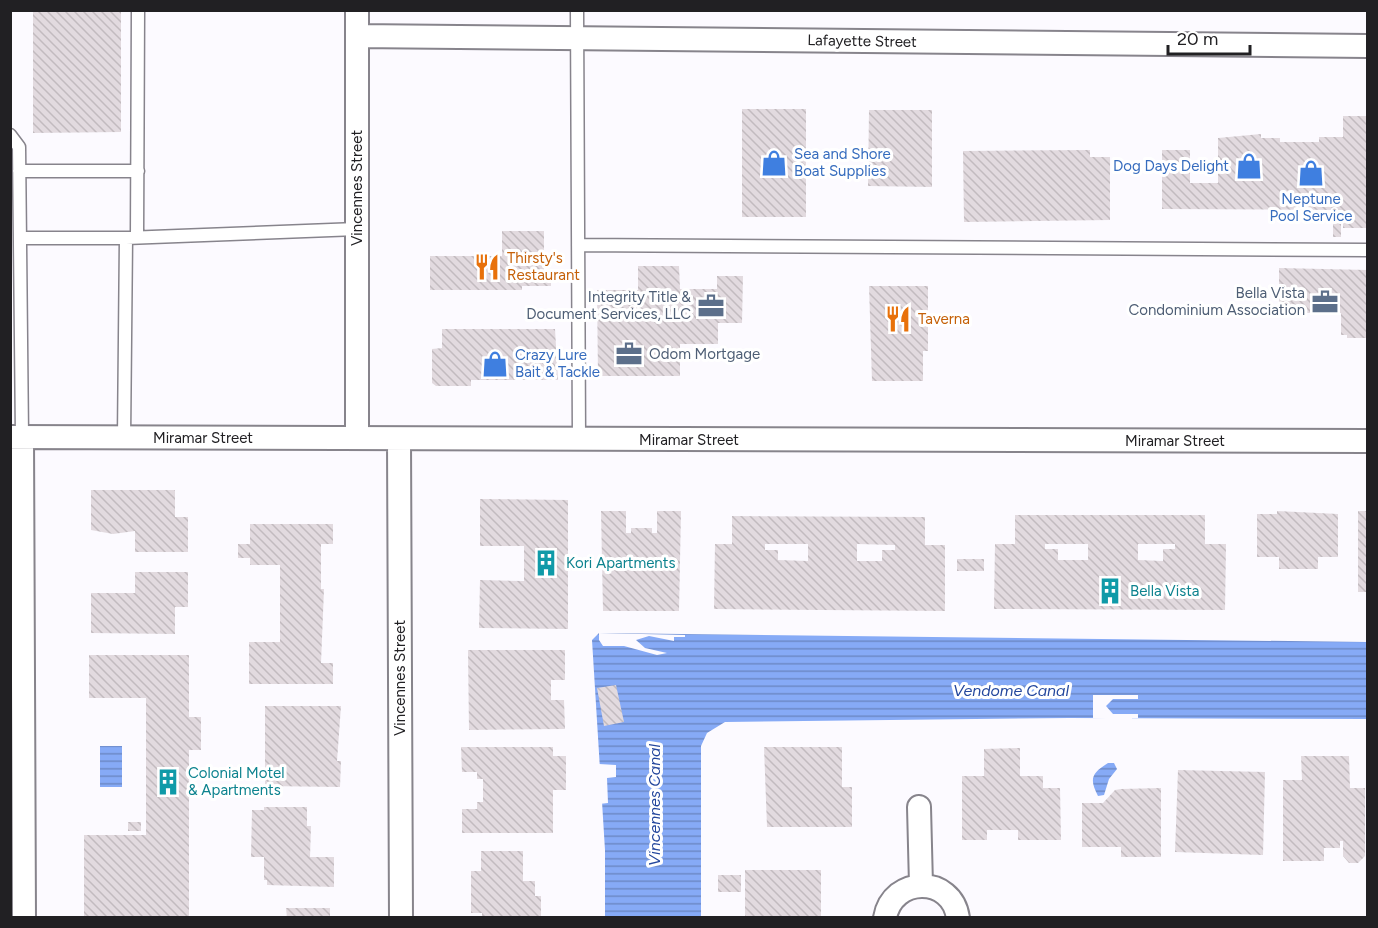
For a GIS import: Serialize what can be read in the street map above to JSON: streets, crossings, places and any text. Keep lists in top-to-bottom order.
{
  "streets": {
    "street": ["Lafayette Street", "Vincennes Street", "Miramar Street"]
  },
  "crossings": [
    ["Lafayette Street", "Vincennes Street"],
    ["Vincennes Street", "Miramar Street"]
  ],
  "water": ["Vendome Canal", "Vincennes Canal"],
  "places": {
    "shop": [
      "Sea and Shore Boat Supplies",
      "Dog Days Delight",
      "Neptune Pool Service",
      "Crazy Lure Bait & Tackle"
    ],
    "restaurant": ["Thirsty's Restaurant", "Taverna"],
    "office": ["Bella Vista Condominium Association", "Integrity Title & Document Services, LLC", "Odom Mortgage"],
    "building": ["Kori Apartments", "Bella Vista", "Colonial Motel & Apartments"]
  },
  "scale_bar": "20 m"
}
